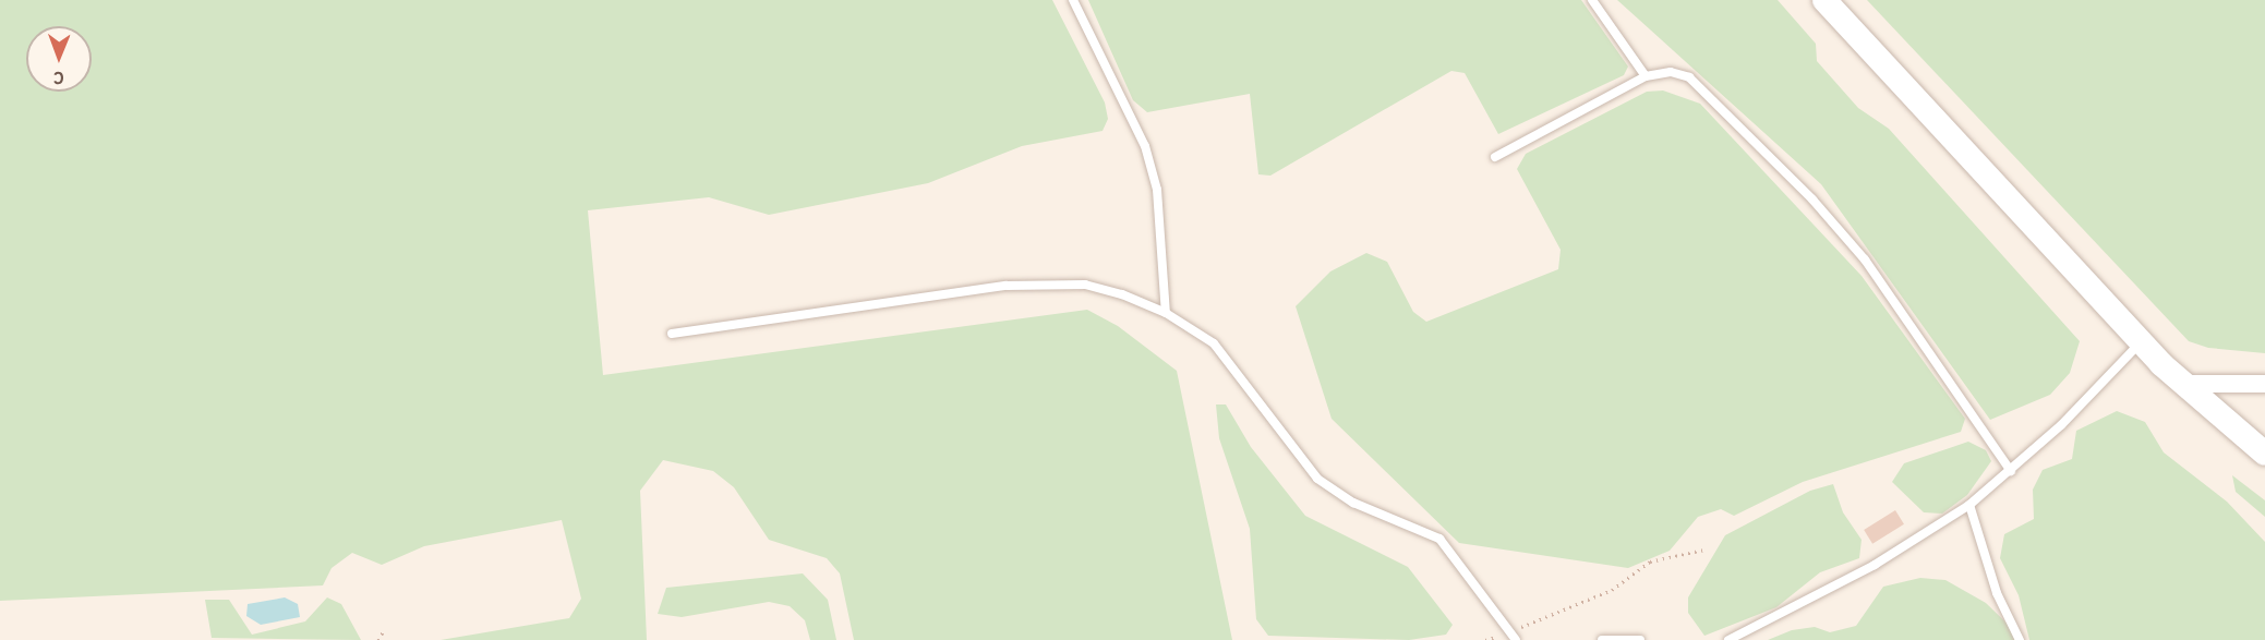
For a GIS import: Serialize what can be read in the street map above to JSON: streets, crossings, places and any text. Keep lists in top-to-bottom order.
{
  "north": "bottom"
}
